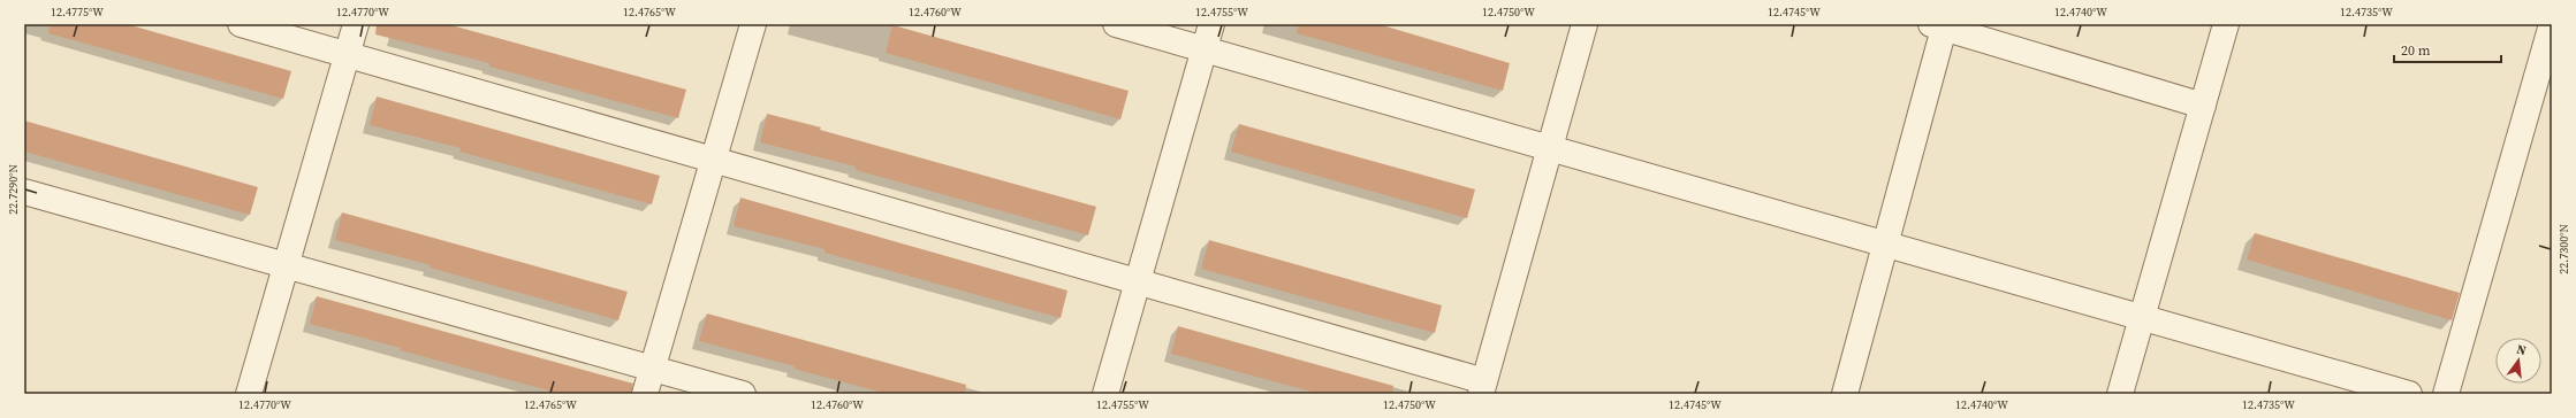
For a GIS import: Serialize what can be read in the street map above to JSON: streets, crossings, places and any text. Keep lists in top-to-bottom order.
{
  "scale_bar": "20 m",
  "north": "top",
  "coordinates": [
    "12.4775°W",
    "12.4770°W",
    "12.4765°W",
    "12.4760°W",
    "12.4755°W",
    "12.4750°W",
    "12.4745°W",
    "12.4740°W",
    "12.4735°W",
    "22.7290°N",
    "22.7300°N"
  ]
}
